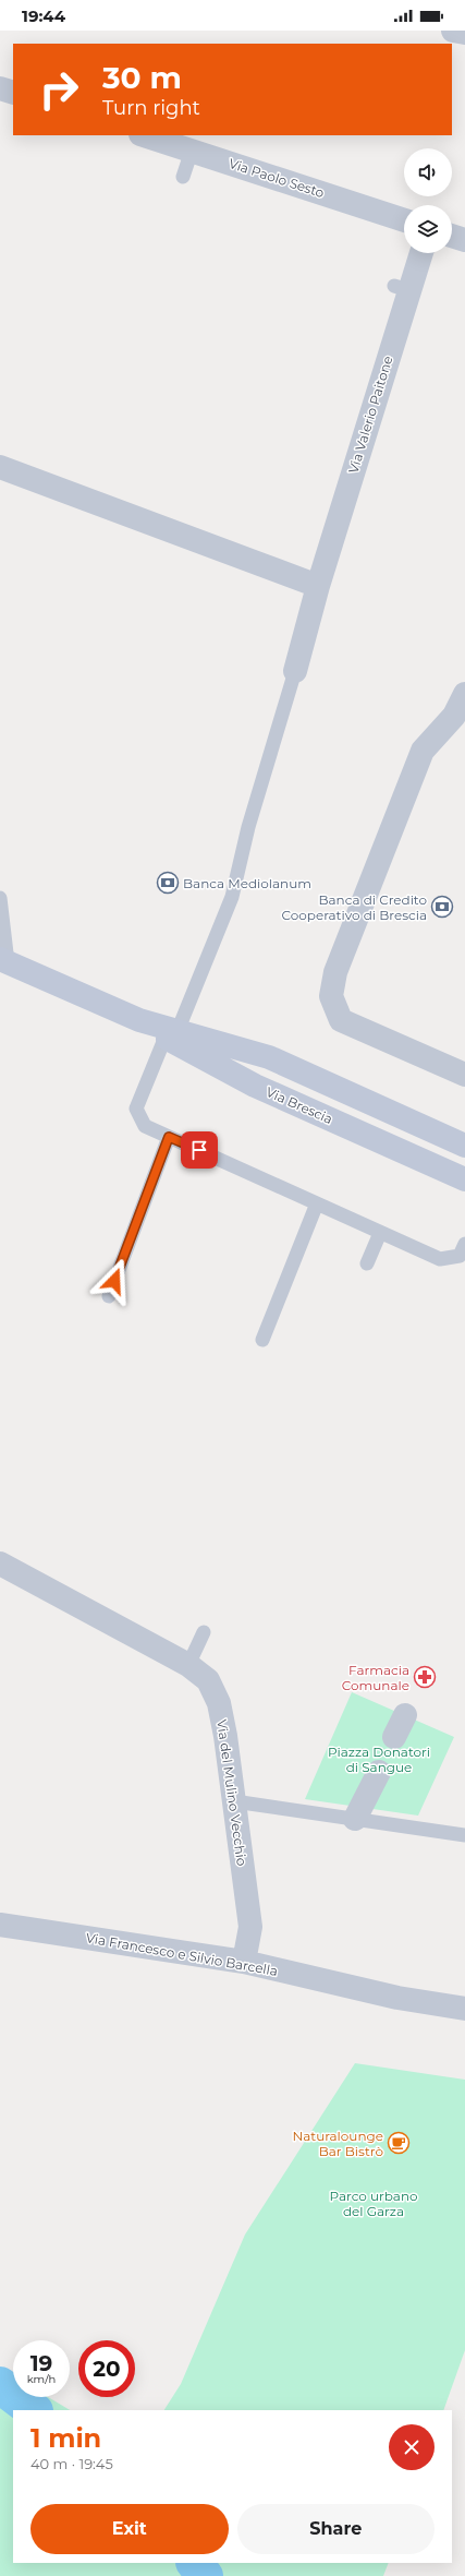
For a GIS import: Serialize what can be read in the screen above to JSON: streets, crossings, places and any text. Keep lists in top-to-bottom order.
{
  "streets": {
    "main road": ["Via Brescia"],
    "street": [
      "Via Paolo Sesto",
      "Via Valerio Paitone",
      "Via del Mulino Vecchio",
      "Via Francesco e Silvio Barcella"
    ]
  },
  "crossings": [
    ["Via del Mulino Vecchio", "Via Francesco e Silvio Barcella"]
  ],
  "parks": ["Piazza Donatori di Sangue", "Parco urbano del Garza"],
  "places": {
    "bank": ["Banca Mediolanum", "Banca di Credito Cooperativo di Brescia"],
    "pharmacy": ["Farmacia Comunale"],
    "cafe": ["Naturalounge Bar Bistrò"]
  },
  "page": {
    "status": "19:44",
    "turn": ["30 m", "Turn right"],
    "speed": "19 km/h",
    "limit": "20",
    "heading": ["1 min", "40 m · 19:45"],
    "buttons": ["Exit", "Share"]
  }
}
